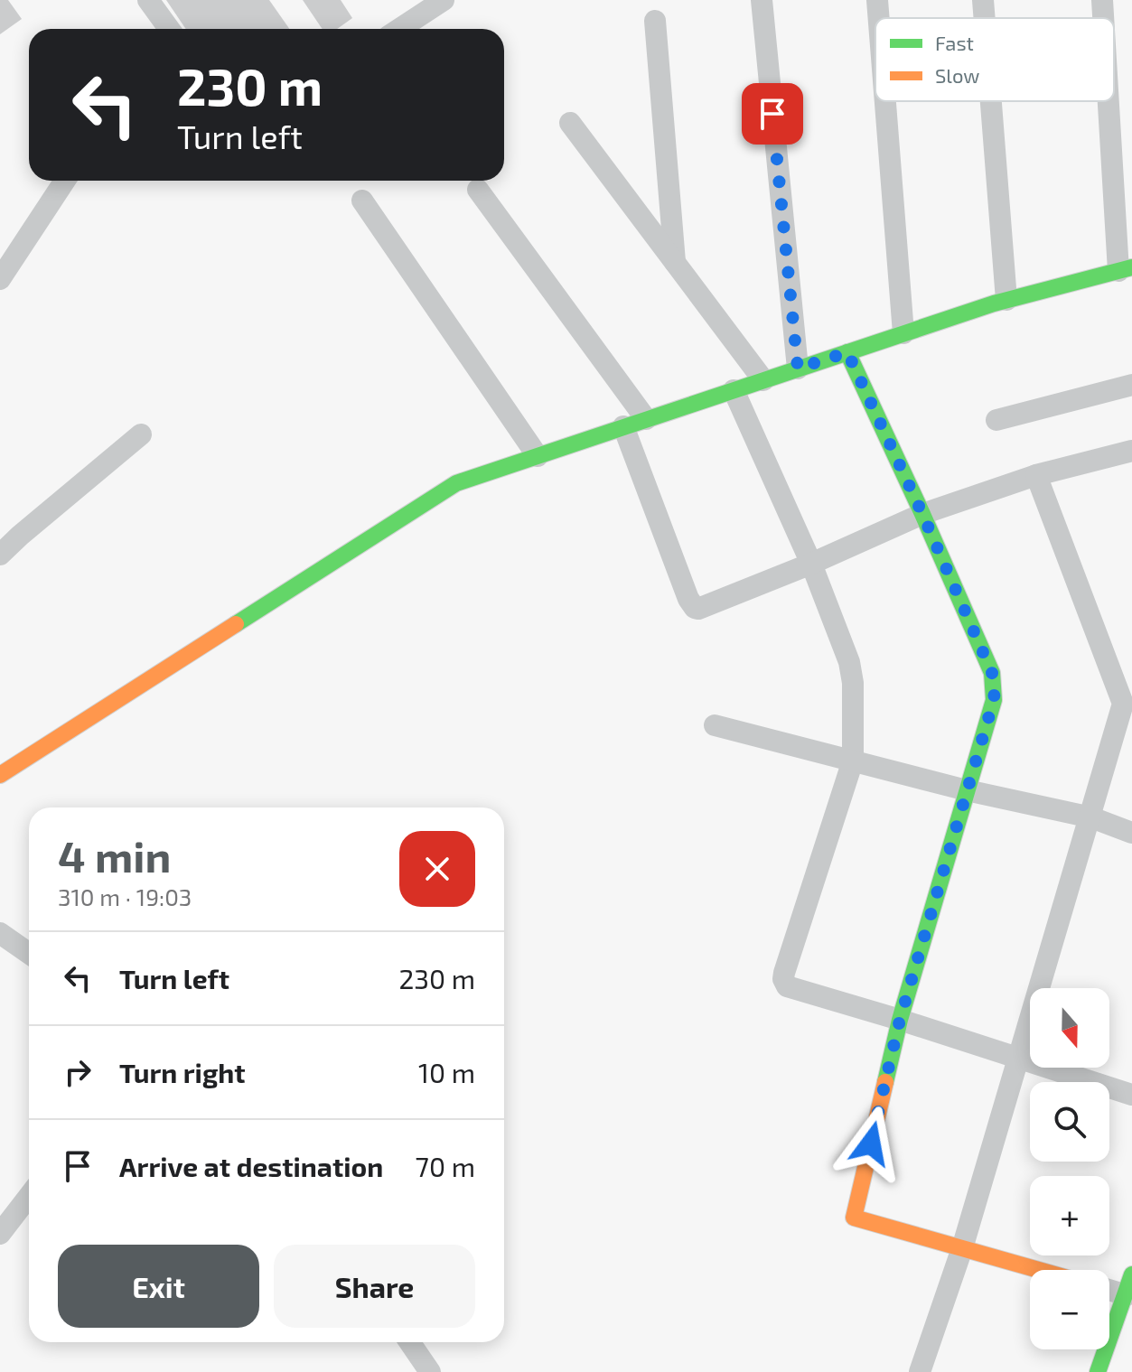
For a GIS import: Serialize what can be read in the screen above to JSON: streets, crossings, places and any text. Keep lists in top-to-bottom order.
{
  "legend": ["Fast", "Slow"],
  "north": "bottom",
  "page": {
    "turn": ["230 m", "Turn left"],
    "heading": ["4 min", "310 m · 19:03"],
    "list": [
      {
        "name": "Turn left",
        "value": "230 m"
      },
      {
        "name": "Turn right",
        "value": "10 m"
      },
      {
        "name": "Arrive at destination",
        "value": "70 m"
      }
    ],
    "map_buttons": ["+", "−"],
    "buttons": ["Exit", "Share"]
  }
}
